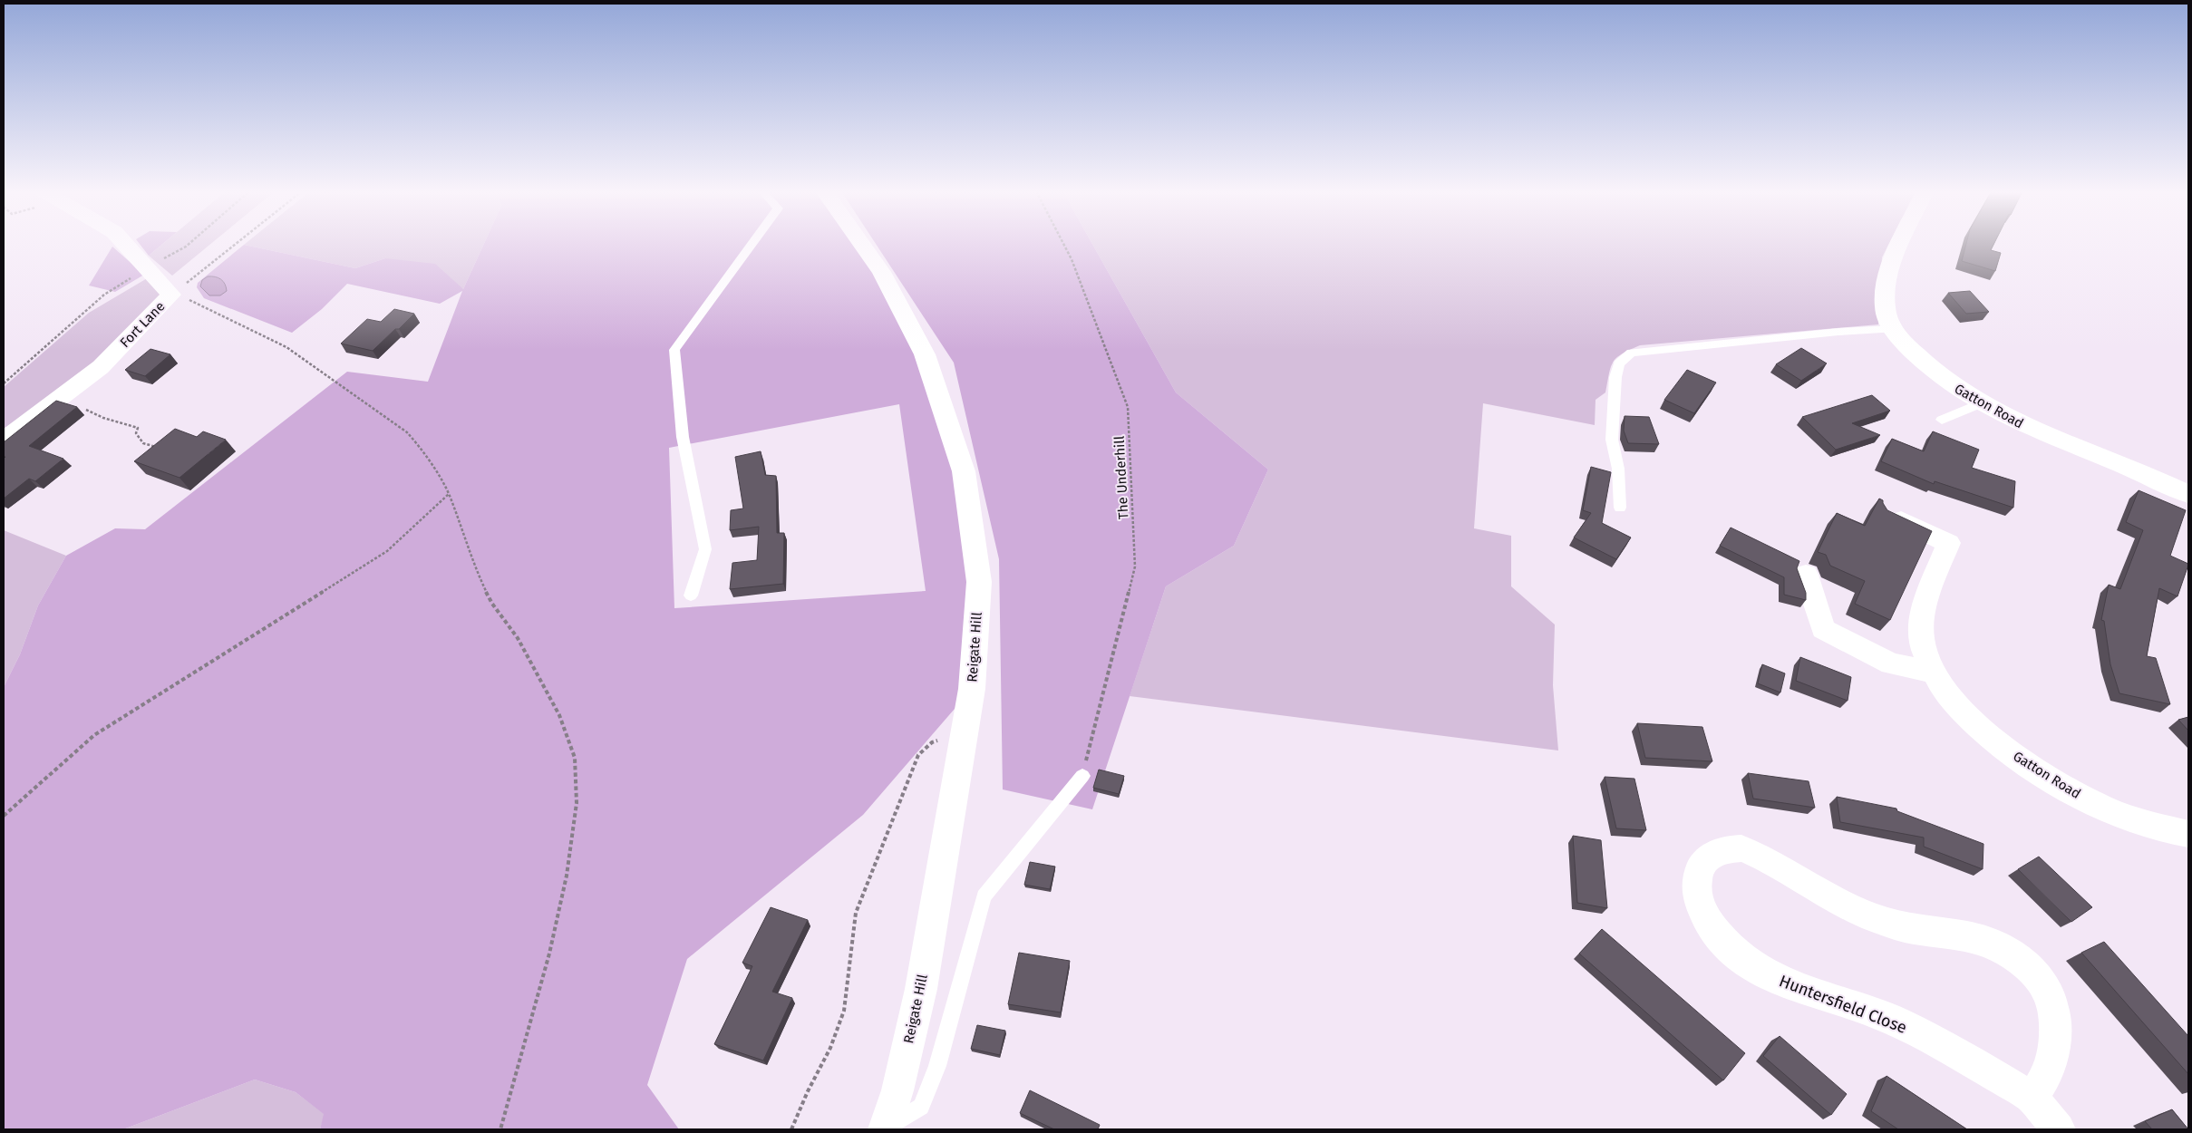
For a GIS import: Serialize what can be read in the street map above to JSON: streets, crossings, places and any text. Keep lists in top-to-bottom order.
{
  "streets": {
    "street": [
      "Fort Lane",
      "Gatton Road",
      "Reigate Hill",
      "Huntersfield Close"
    ],
    "path": ["The Underhill"]
  }
}
